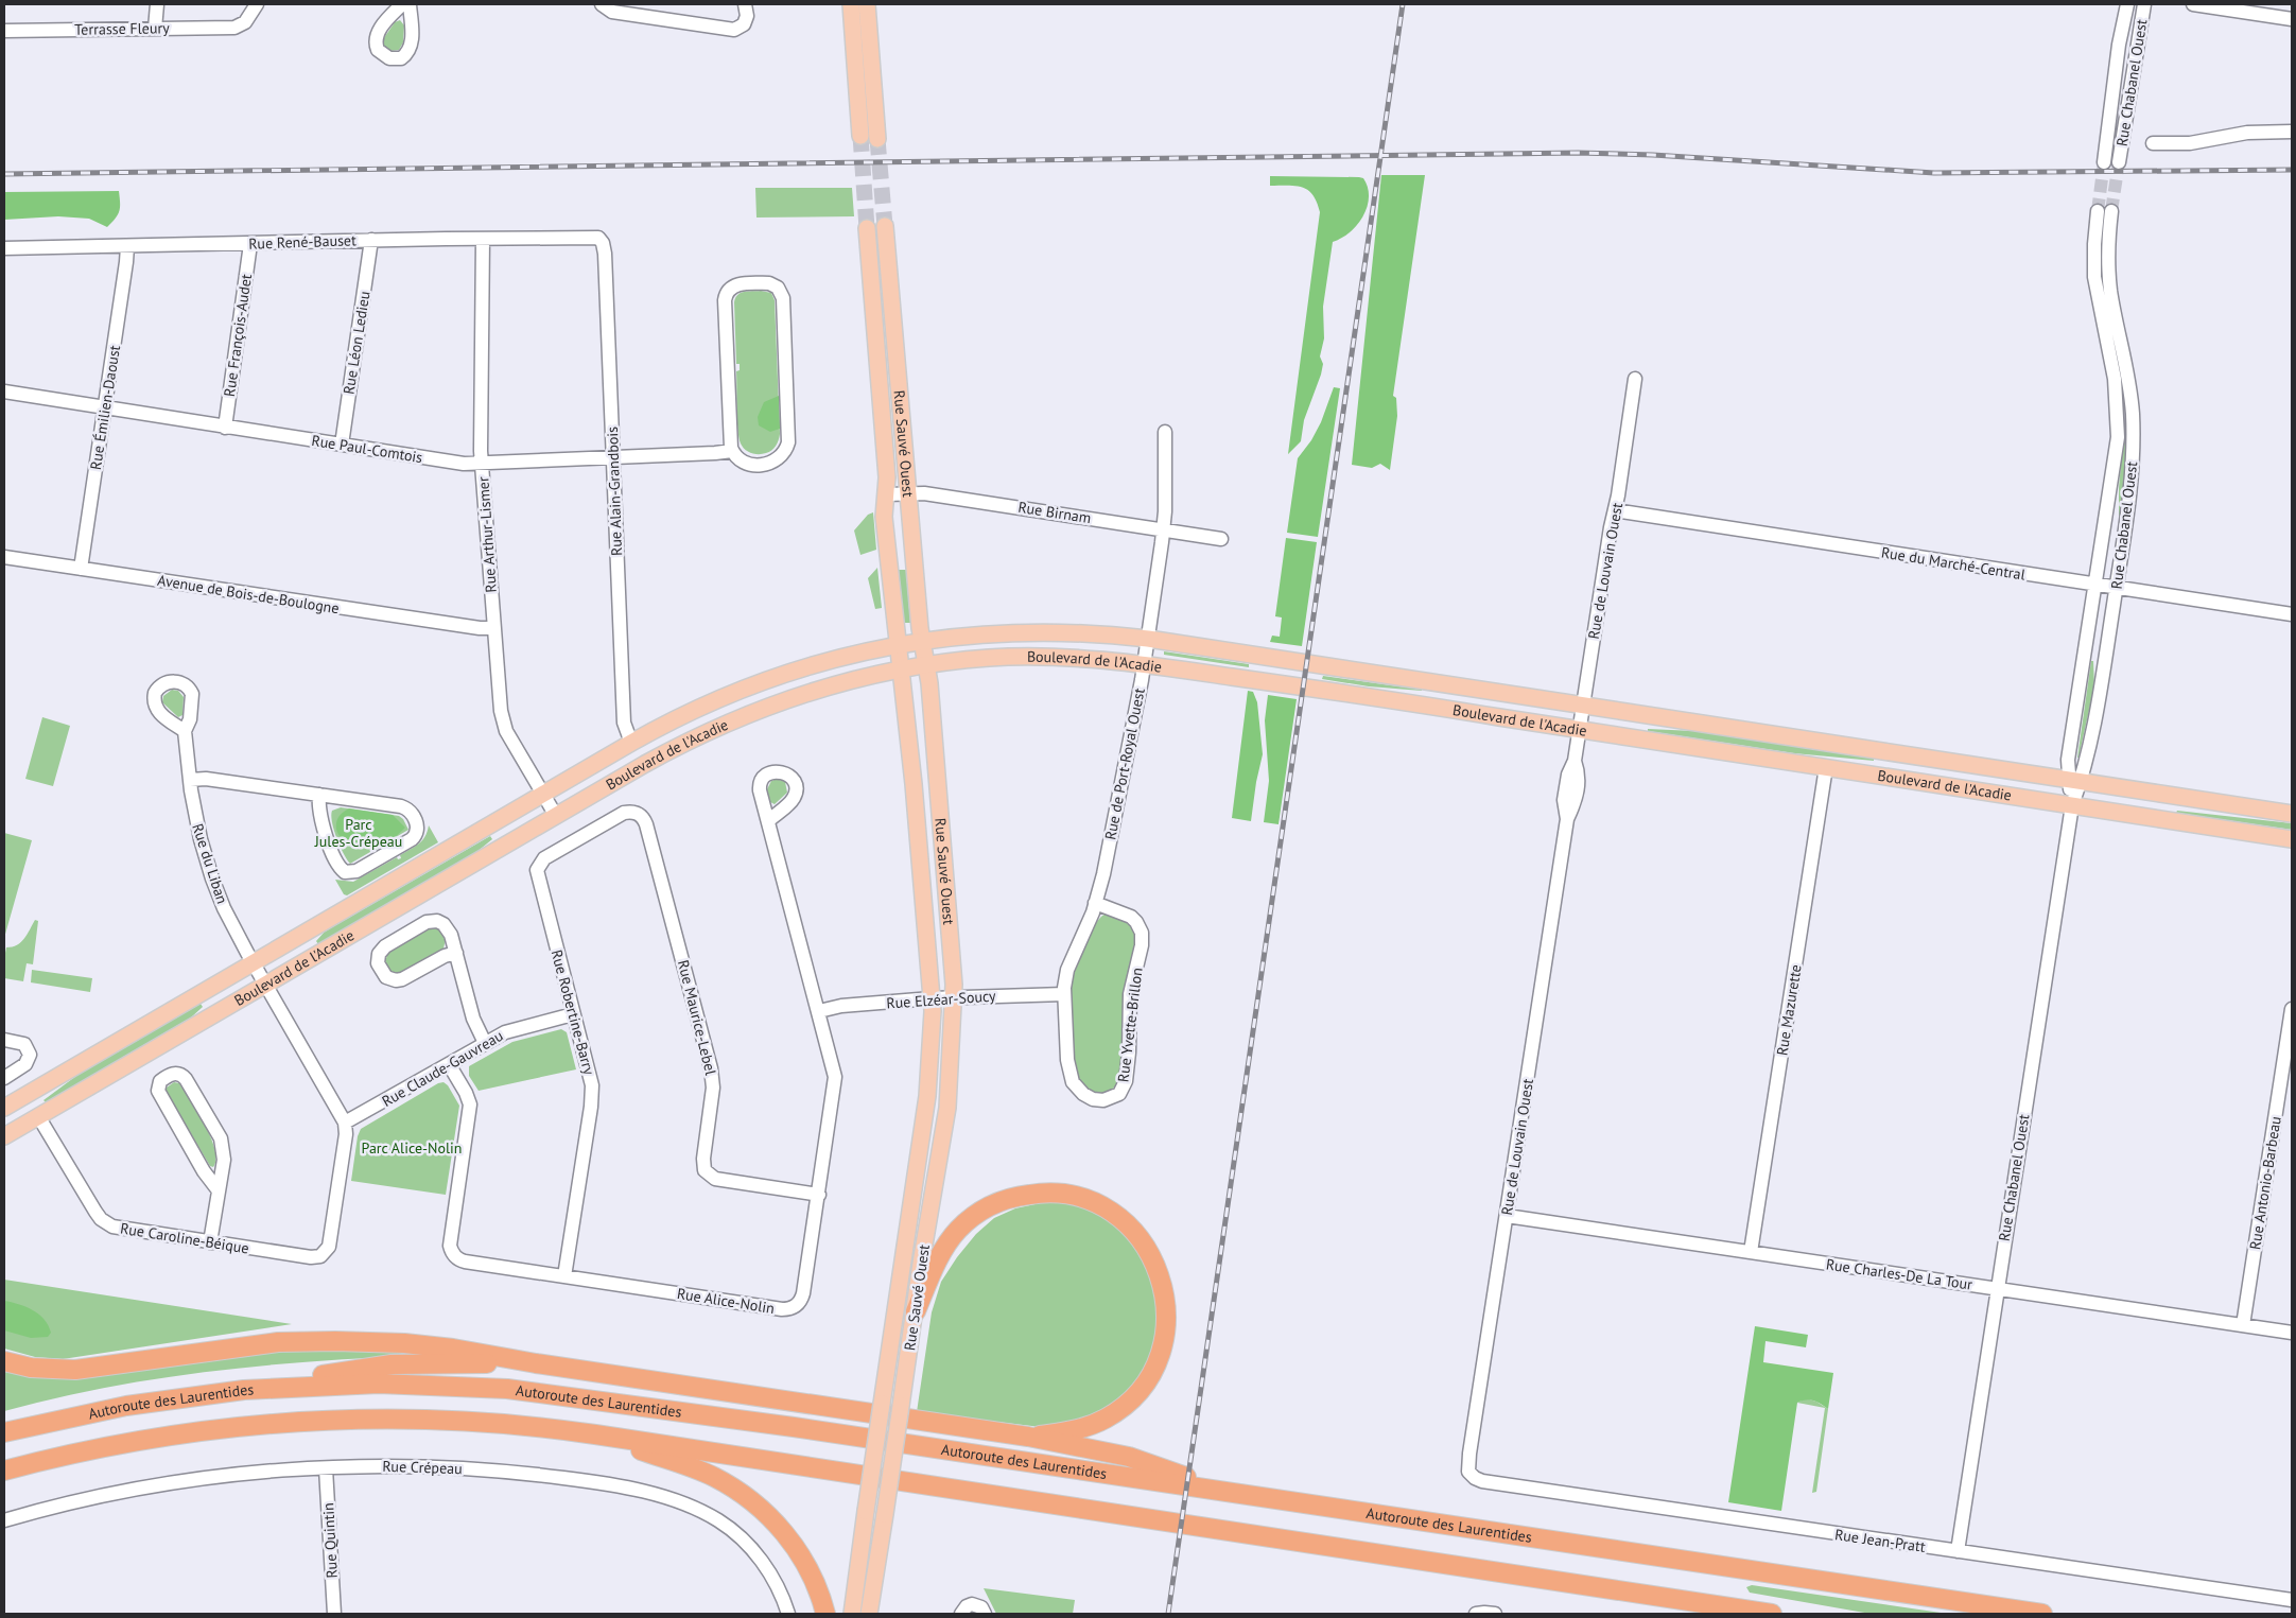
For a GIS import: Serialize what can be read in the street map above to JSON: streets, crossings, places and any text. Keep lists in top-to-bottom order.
{
  "streets": {
    "highway": ["Autoroute des Laurentides"],
    "main road": ["Rue Sauvé Ouest", "Boulevard de l'Acadie"],
    "street": [
      "Terrasse Fleury",
      "Rue Chabanel Ouest",
      "Rue René-Bauset",
      "Rue François-Audet",
      "Rue Léon Ledieu",
      "Rue Émilien-Daoust",
      "Rue Paul-Comtois",
      "Rue Alain-Grandbois",
      "Rue Birnam",
      "Rue Arthur-Lismer",
      "Rue du Marché-Central",
      "Rue de Louvain Ouest",
      "Avenue de Bois-de-Boulogne",
      "Rue de Port-Royal Ouest",
      "Rue du Liban",
      "Rue Elzéar-Soucy",
      "Rue Mazurette",
      "Rue Robertine-Barry",
      "Rue Maurice-Lebel",
      "Rue Yvette-Brillon",
      "Rue Claude-Gauvreau",
      "Rue Antonio-Barbeau",
      "Rue Caroline-Béique",
      "Rue Charles-De La Tour",
      "Rue Alice-Nolin",
      "Rue Crépeau",
      "Rue Quintin",
      "Rue Jean-Pratt"
    ]
  },
  "crossings": [
    ["Rue Chabanel Ouest", "Rue du Marché-Central"],
    ["Rue Chabanel Ouest", "Boulevard de l'Acadie"],
    ["Rue Chabanel Ouest", "Rue Charles-De La Tour"],
    ["Rue Chabanel Ouest", "Rue Jean-Pratt"],
    ["Rue René-Bauset", "Rue François-Audet"],
    ["Rue René-Bauset", "Rue Léon Ledieu"],
    ["Rue René-Bauset", "Rue Émilien-Daoust"],
    ["Rue René-Bauset", "Rue Alain-Grandbois"],
    ["Rue René-Bauset", "Rue Arthur-Lismer"],
    ["Rue François-Audet", "Rue Paul-Comtois"],
    ["Rue Léon Ledieu", "Rue Paul-Comtois"],
    ["Rue Émilien-Daoust", "Rue Paul-Comtois"],
    ["Rue Émilien-Daoust", "Avenue de Bois-de-Boulogne"],
    ["Rue Sauvé Ouest", "Rue Birnam"],
    ["Rue Sauvé Ouest", "Boulevard de l'Acadie"],
    ["Rue Sauvé Ouest", "Rue Elzéar-Soucy"],
    ["Rue Paul-Comtois", "Rue Alain-Grandbois"],
    ["Rue Paul-Comtois", "Rue Arthur-Lismer"],
    ["Rue Alain-Grandbois", "Boulevard de l'Acadie"],
    ["Rue Birnam", "Rue de Port-Royal Ouest"],
    ["Rue Arthur-Lismer", "Avenue de Bois-de-Boulogne"],
    ["Rue Arthur-Lismer", "Boulevard de l'Acadie"],
    ["Rue du Marché-Central", "Rue de Louvain Ouest"],
    ["Rue de Louvain Ouest", "Boulevard de l'Acadie"],
    ["Rue de Louvain Ouest", "Rue Charles-De La Tour"],
    ["Rue de Louvain Ouest", "Rue Jean-Pratt"],
    ["Boulevard de l'Acadie", "Rue de Port-Royal Ouest"],
    ["Boulevard de l'Acadie", "Rue du Liban"],
    ["Boulevard de l'Acadie", "Rue Mazurette"],
    ["Boulevard de l'Acadie", "Rue Caroline-Béique"],
    ["Rue de Port-Royal Ouest", "Rue Elzéar-Soucy"],
    ["Rue de Port-Royal Ouest", "Rue Yvette-Brillon"],
    ["Rue du Liban", "Rue Claude-Gauvreau"],
    ["Rue du Liban", "Rue Caroline-Béique"],
    ["Rue Elzéar-Soucy", "Rue Yvette-Brillon"],
    ["Rue Elzéar-Soucy", "Rue Alice-Nolin"],
    ["Rue Mazurette", "Rue Charles-De La Tour"],
    ["Rue Robertine-Barry", "Rue Maurice-Lebel"],
    ["Rue Robertine-Barry", "Rue Claude-Gauvreau"],
    ["Rue Robertine-Barry", "Rue Alice-Nolin"],
    ["Rue Maurice-Lebel", "Rue Alice-Nolin"],
    ["Rue Claude-Gauvreau", "Rue Caroline-Béique"],
    ["Rue Claude-Gauvreau", "Rue Alice-Nolin"],
    ["Rue Antonio-Barbeau", "Rue Charles-De La Tour"],
    ["Rue Crépeau", "Rue Quintin"]
  ],
  "parks": ["Parc Jules-Crépeau", "Parc Alice-Nolin"]
}
